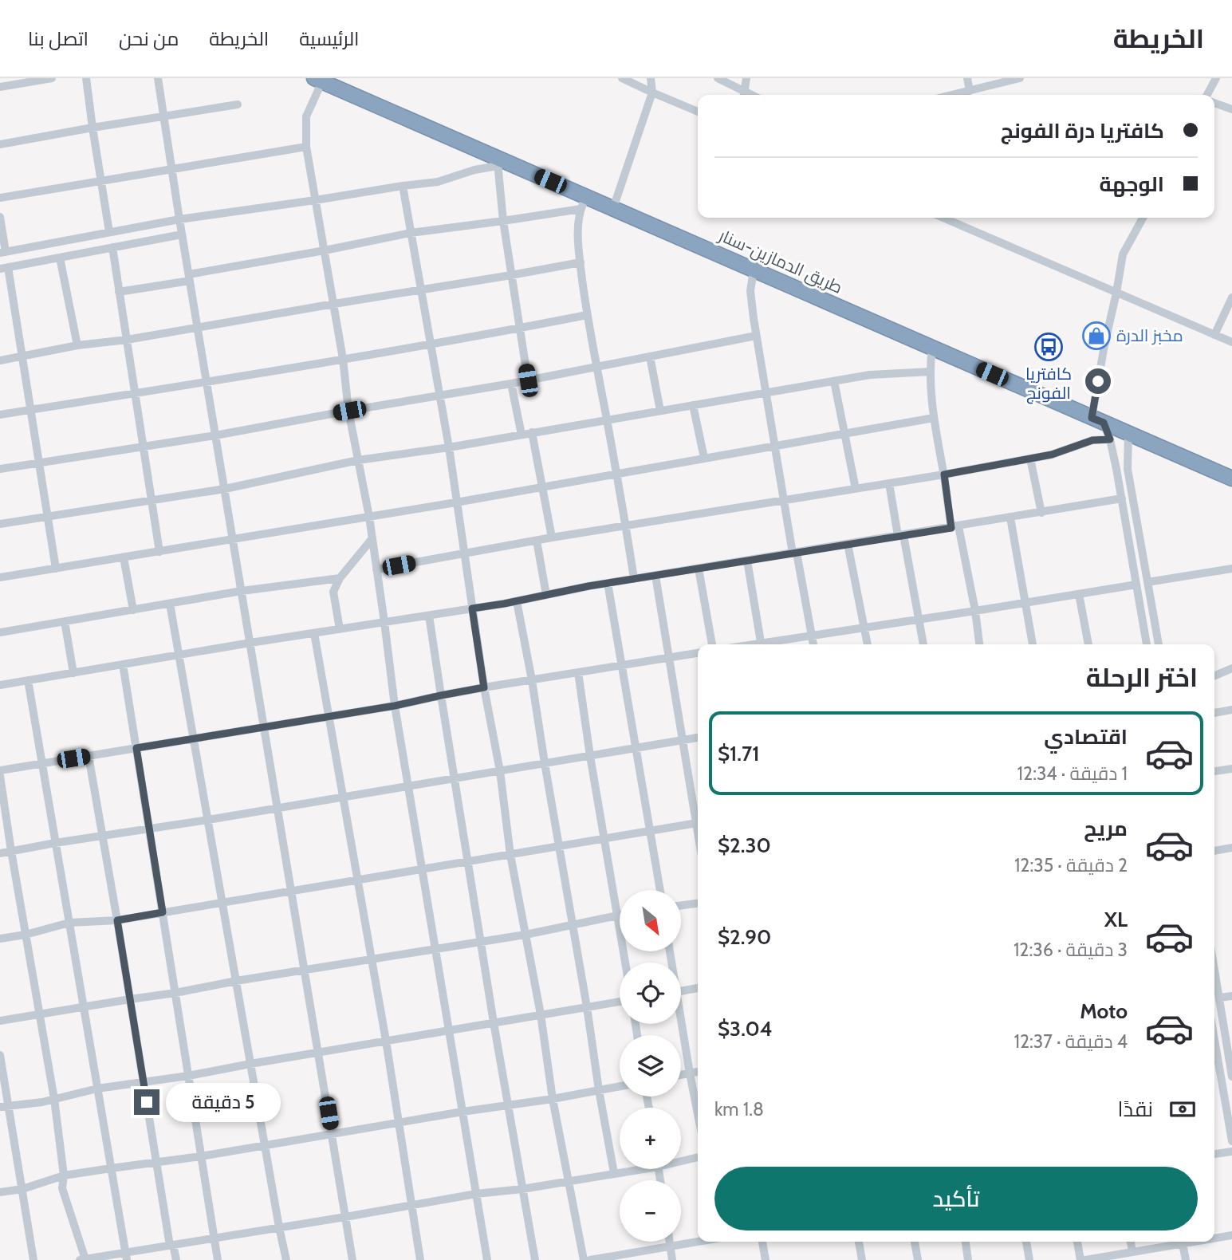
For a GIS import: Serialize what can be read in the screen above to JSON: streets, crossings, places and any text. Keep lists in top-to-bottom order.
{
  "streets": {
    "highway": ["طريق الدمازين-سنار"]
  },
  "places": {
    "shop": ["مخبز الدرة"],
    "bus stop": ["كافتريا الفونج"]
  },
  "north": "bottom right",
  "page": {
    "header": "الخريطة",
    "nav": [
      "الرئيسية",
      "الخريطة",
      "من نحن",
      "اتصل بنا"
    ],
    "banner": ["كافتريا درة الفونج", "الوجهة"],
    "heading": "اختر الرحلة",
    "list": [
      {
        "name": "اقتصادي",
        "note": "1 دقيقة · 12:34",
        "value": "$1.71"
      },
      {
        "name": "مريح",
        "note": "2 دقيقة · 12:35",
        "value": "$2.30"
      },
      {
        "name": "XL",
        "note": "3 دقيقة · 12:36",
        "value": "$2.90"
      },
      {
        "name": "Moto",
        "note": "4 دقيقة · 12:37",
        "value": "$3.04"
      }
    ],
    "map_buttons": ["+", "−"],
    "pay": ["نقدًا", "1.8 km"],
    "bubble": "5 دقيقة",
    "buttons": "تأكيد"
  }
}
